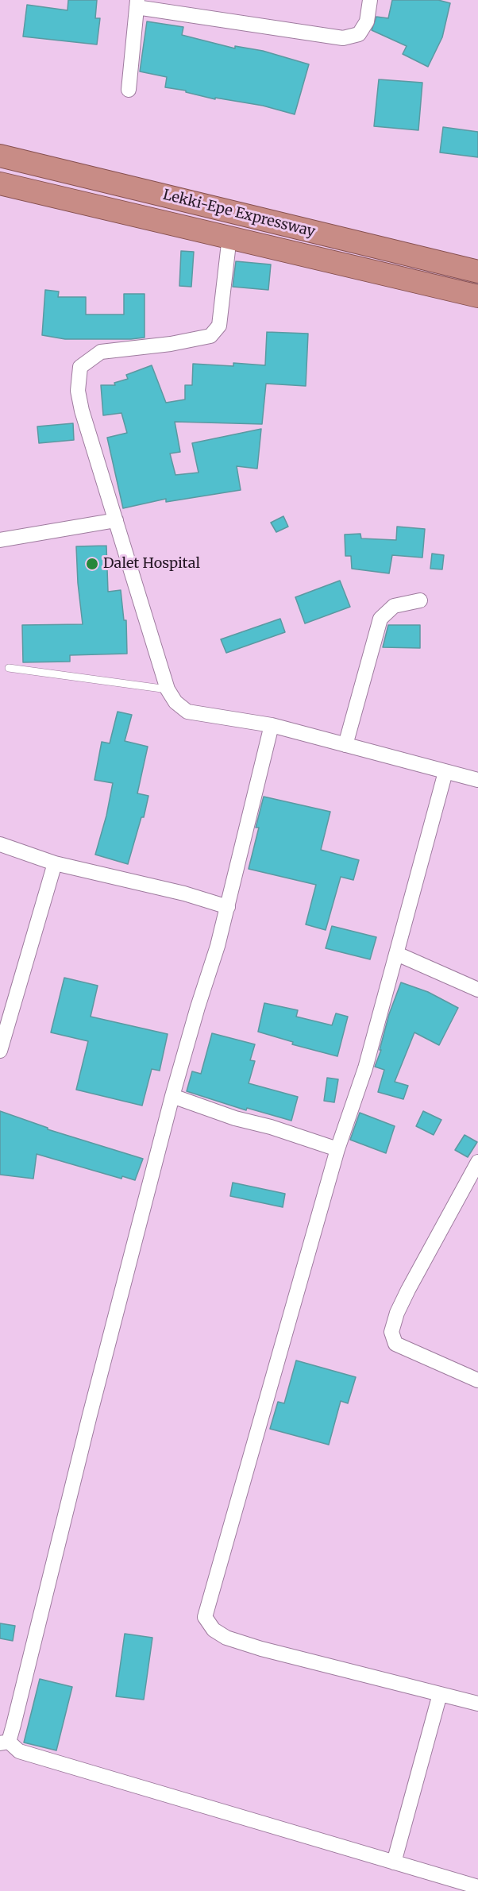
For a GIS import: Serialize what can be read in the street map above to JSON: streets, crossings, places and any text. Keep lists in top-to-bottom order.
{
  "streets": {
    "highway": ["Lekki-Epe Expressway"]
  },
  "places": ["Dalet Hospital"]
}
